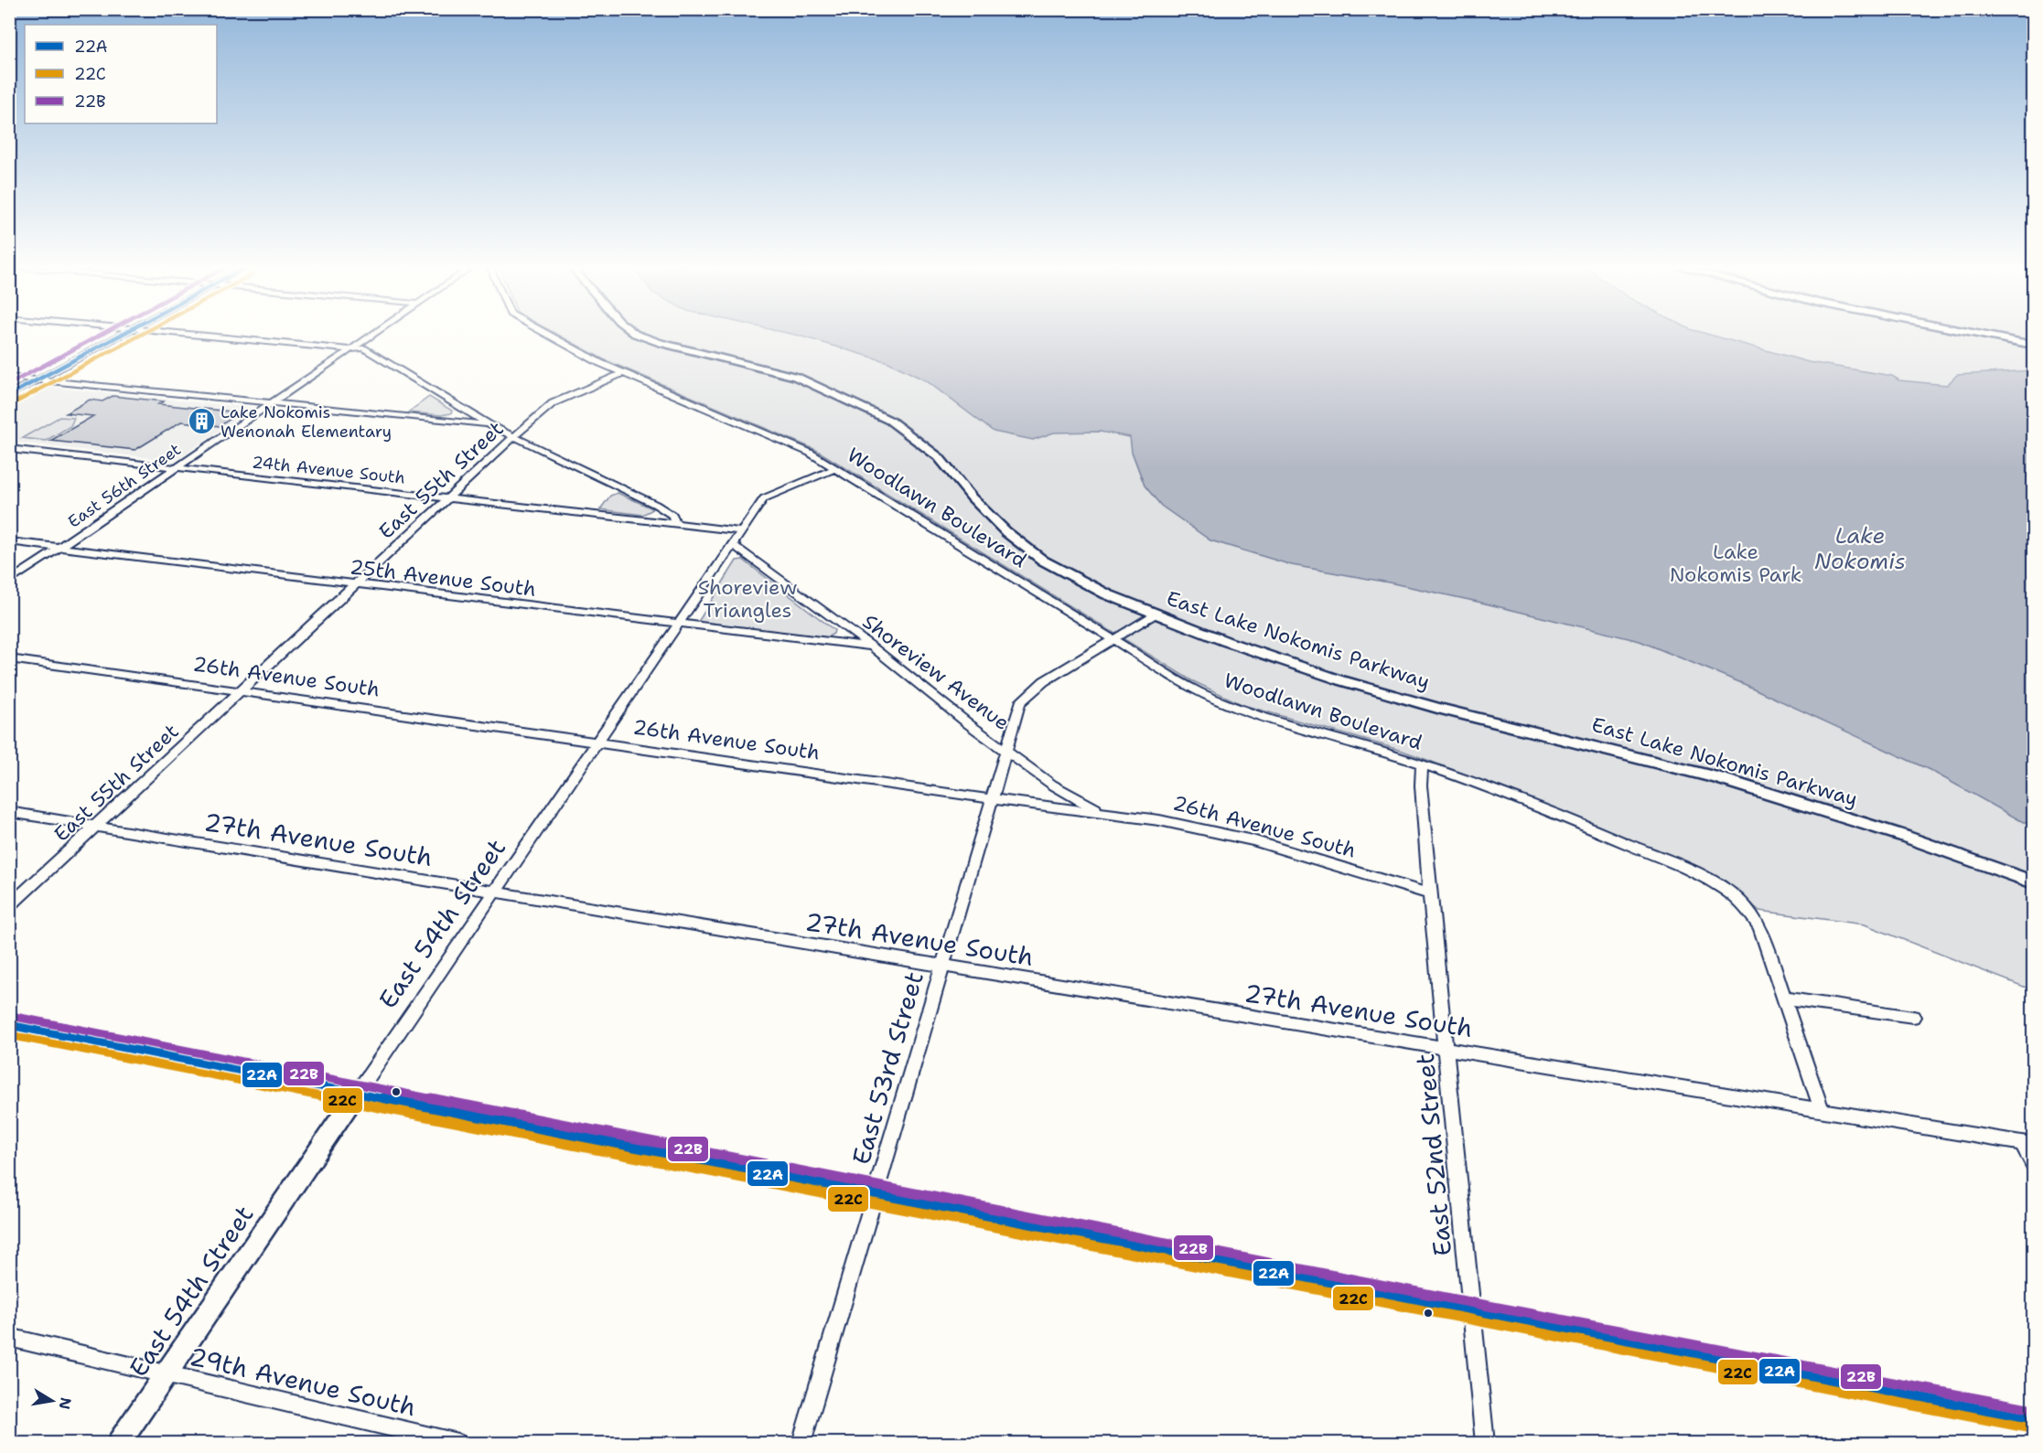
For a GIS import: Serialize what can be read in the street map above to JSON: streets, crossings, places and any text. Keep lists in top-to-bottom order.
{
  "streets": {
    "street": [
      "24th Avenue South",
      "East 55th Street",
      "East 56th Street",
      "Woodlawn Boulevard",
      "25th Avenue South",
      "East Lake Nokomis Parkway",
      "Shoreview Avenue",
      "26th Avenue South",
      "27th Avenue South",
      "East 54th Street",
      "East 53rd Street",
      "East 52nd Street",
      "29th Avenue South"
    ]
  },
  "crossings": [
    ["24th Avenue South", "East 55th Street"],
    ["24th Avenue South", "East 56th Street"],
    ["24th Avenue South", "East 54th Street"],
    ["East 55th Street", "Woodlawn Boulevard"],
    ["East 55th Street", "25th Avenue South"],
    ["East 55th Street", "26th Avenue South"],
    ["East 55th Street", "27th Avenue South"],
    ["East 56th Street", "25th Avenue South"],
    ["Woodlawn Boulevard", "27th Avenue South"],
    ["Woodlawn Boulevard", "East 54th Street"],
    ["Woodlawn Boulevard", "East 53rd Street"],
    ["Woodlawn Boulevard", "East 52nd Street"],
    ["25th Avenue South", "Shoreview Avenue"],
    ["25th Avenue South", "East 54th Street"],
    ["East Lake Nokomis Parkway", "East 53rd Street"],
    ["Shoreview Avenue", "26th Avenue South"],
    ["Shoreview Avenue", "East 54th Street"],
    ["Shoreview Avenue", "East 53rd Street"],
    ["26th Avenue South", "East 54th Street"],
    ["26th Avenue South", "East 53rd Street"],
    ["26th Avenue South", "East 52nd Street"],
    ["27th Avenue South", "East 54th Street"],
    ["27th Avenue South", "East 53rd Street"],
    ["27th Avenue South", "East 52nd Street"],
    ["East 54th Street", "29th Avenue South"]
  ],
  "water": ["Lake Nokomis"],
  "parks": ["Lake Nokomis Park", "Shoreview Triangles"],
  "places": {
    "building": ["Lake Nokomis Wenonah Elementary"]
  },
  "lines": ["transit line 22A", "transit line 22C", "transit line 22B"],
  "legend": ["22A", "22C", "22B"],
  "north": "right"
}
